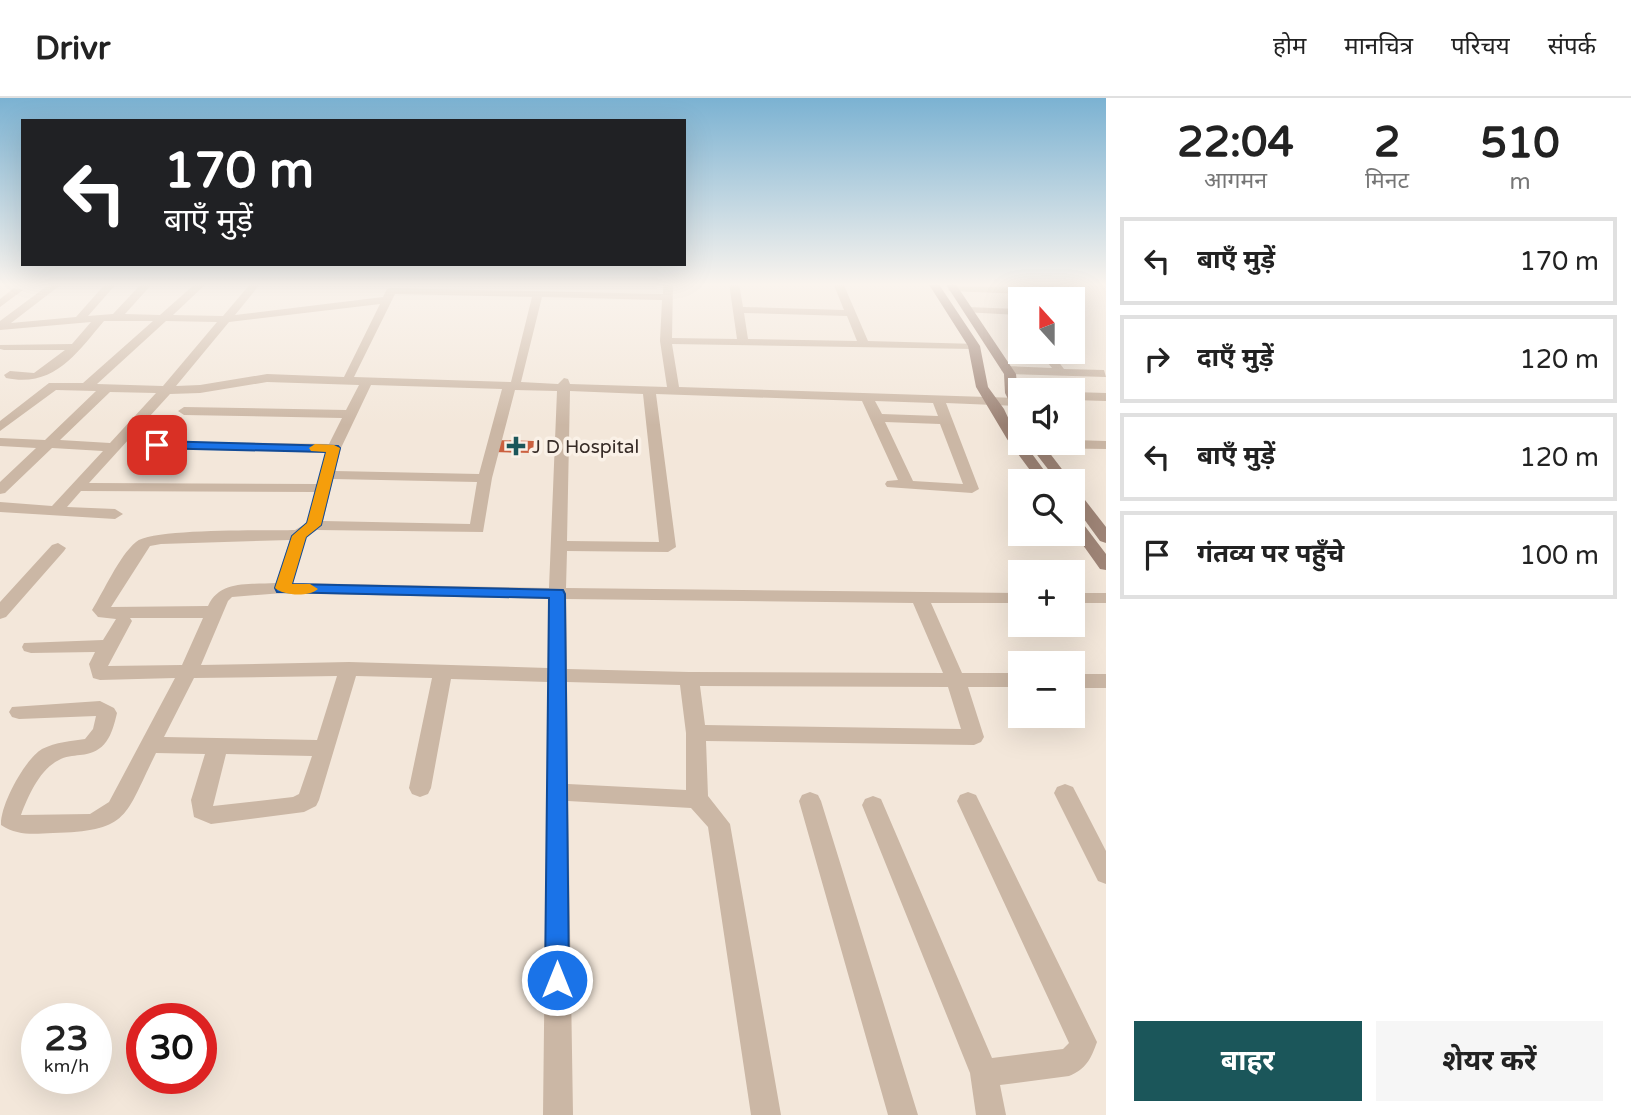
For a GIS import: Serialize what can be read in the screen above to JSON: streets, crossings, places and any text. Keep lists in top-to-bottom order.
{
  "places": {
    "health": ["J D Hospital"]
  },
  "north": "top",
  "page": {
    "header": "Drivr",
    "nav": [
      "होम",
      "मानचित्र",
      "परिचय",
      "संपर्क"
    ],
    "eta": [
      "22:04",
      "आगमन",
      "2",
      "मिनट",
      "510",
      "m"
    ],
    "turn": ["170 m", "बाएँ मुड़ें"],
    "list": [
      {
        "name": "बाएँ मुड़ें",
        "value": "170 m"
      },
      {
        "name": "दाएँ मुड़ें",
        "value": "120 m"
      },
      {
        "name": "बाएँ मुड़ें",
        "value": "120 m"
      },
      {
        "name": "गंतव्य पर पहुँचे",
        "value": "100 m"
      }
    ],
    "map_buttons": ["+", "−"],
    "speed": "23 km/h",
    "limit": "30",
    "buttons": ["बाहर", "शेयर करें"]
  }
}
